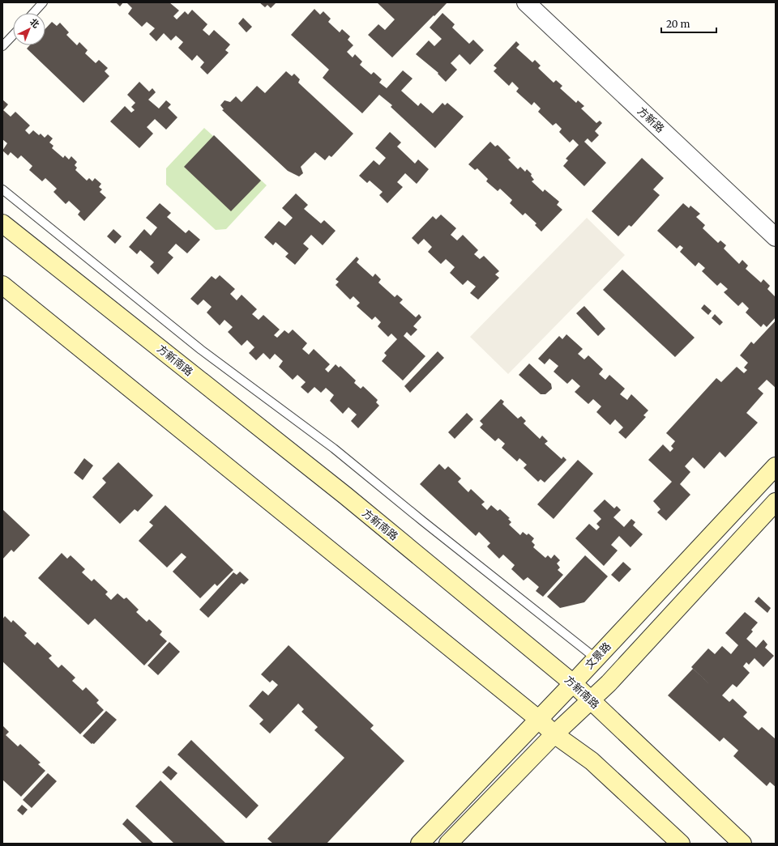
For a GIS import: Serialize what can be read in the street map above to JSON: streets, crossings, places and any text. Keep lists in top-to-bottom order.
{
  "streets": {
    "main road": ["方新南路", "文景路"],
    "street": ["方新路"]
  },
  "crossings": [
    ["方新南路", "文景路"]
  ],
  "scale_bar": "20 m",
  "north": "top right"
}
